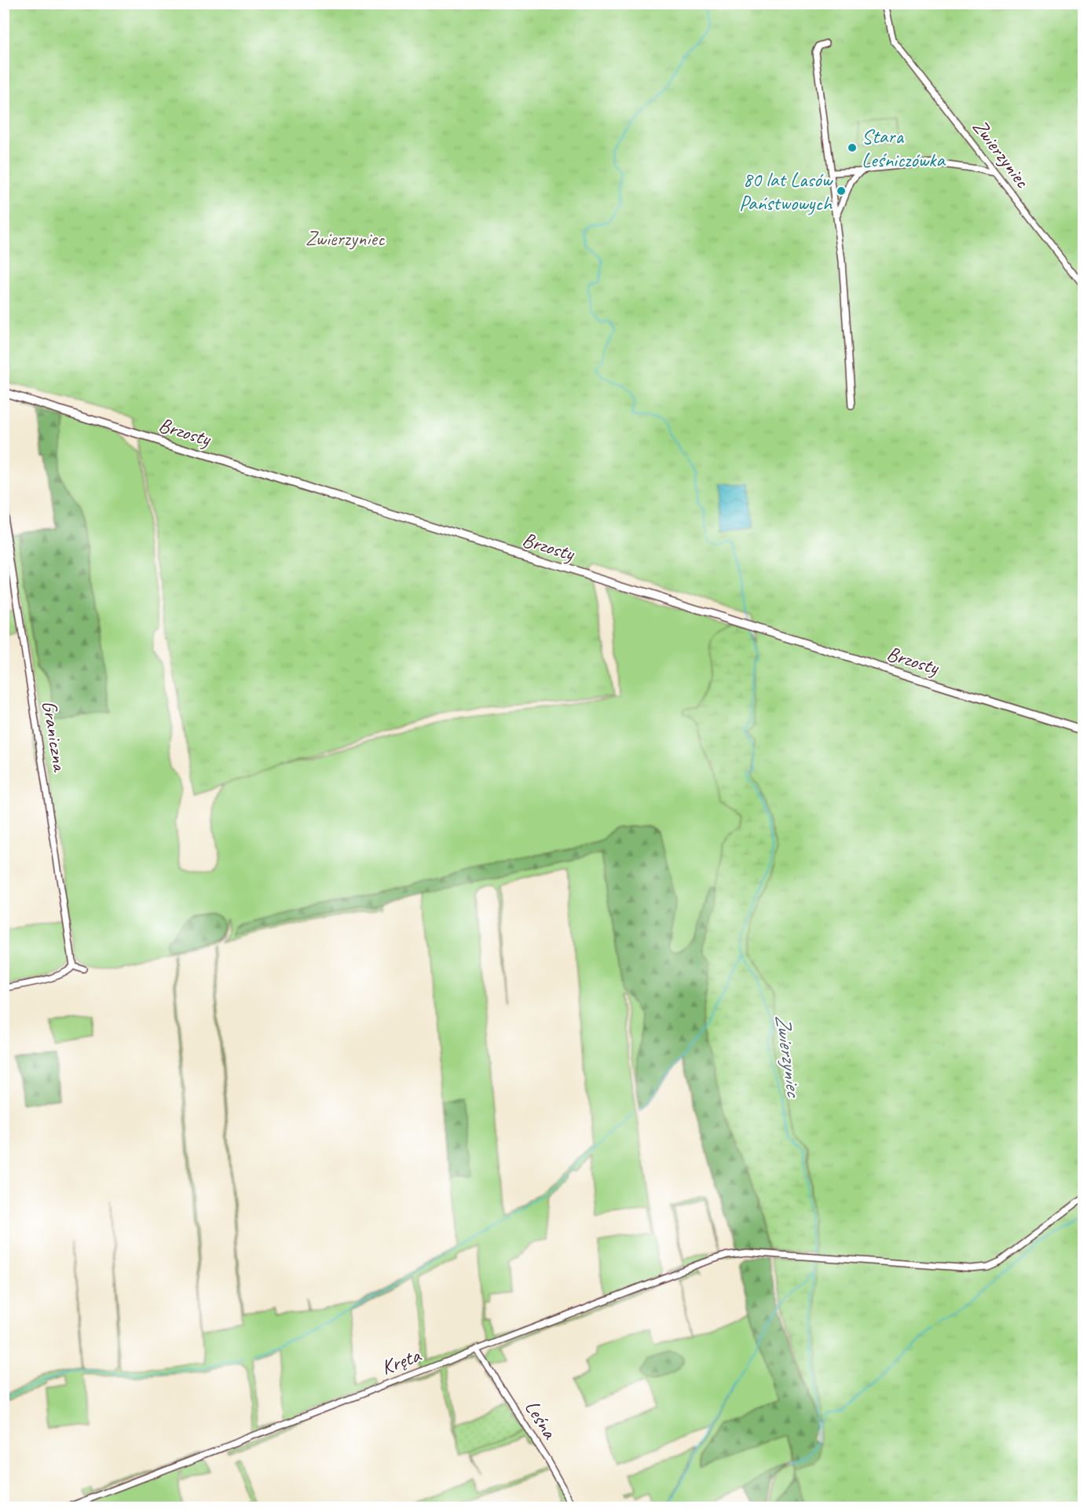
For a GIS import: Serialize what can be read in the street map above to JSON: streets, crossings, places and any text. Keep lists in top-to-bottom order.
{
  "streets": {
    "street": [
      "Zwierzyniec",
      "Brzosty",
      "Graniczna",
      "Kręta",
      "Leśna"
    ]
  },
  "crossings": [
    ["Kręta", "Leśna"]
  ],
  "water": ["Zwierzyniec"],
  "parks": ["Zwierzyniec"],
  "places": ["Stara Leśniczówka", "80 lat Lasów Państwowych"]
}
